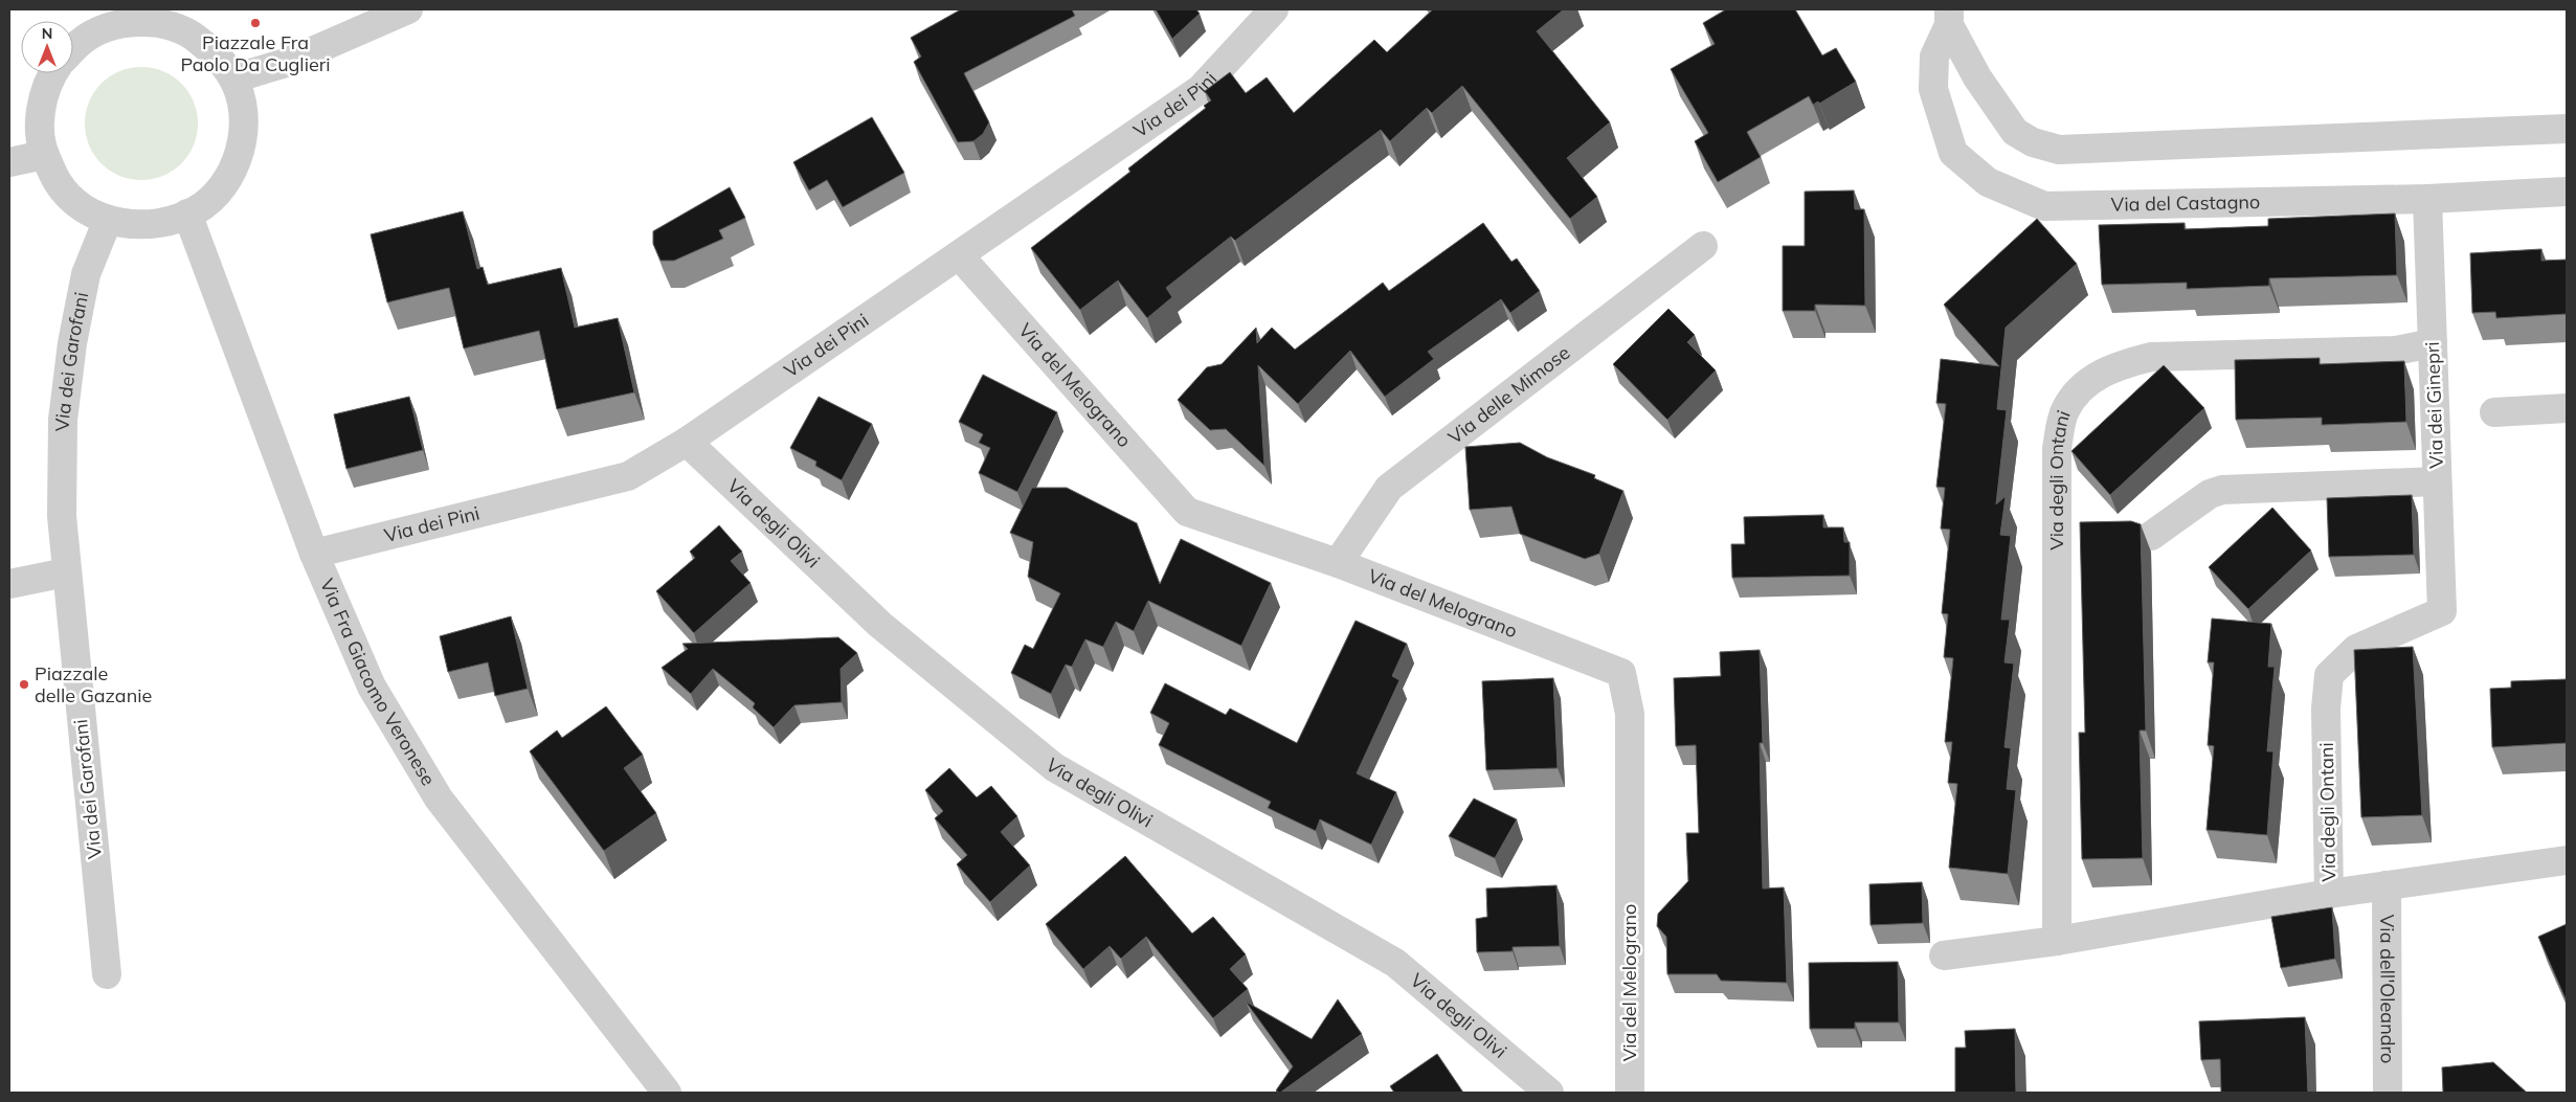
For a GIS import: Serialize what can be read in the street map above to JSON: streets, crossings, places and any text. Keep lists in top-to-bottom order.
{
  "streets": {
    "street": [
      "Via dei Pini",
      "Via del Castagno",
      "Via dei Garofani",
      "Via del Melograno",
      "Via delle Mimose",
      "Via dei Ginepri",
      "Via degli Ontani",
      "Via degli Olivi",
      "Via Fra Giacomo Veronese",
      "Via dell'Oleandro"
    ]
  },
  "crossings": [
    ["Via dei Pini", "Via del Melograno"],
    ["Via dei Pini", "Via degli Olivi"],
    ["Via dei Pini", "Via Fra Giacomo Veronese"],
    ["Via del Castagno", "Via dei Ginepri"],
    ["Via del Melograno", "Via delle Mimose"],
    ["Via dei Ginepri", "Via degli Ontani"],
    ["Via degli Ontani", "Via dell'Oleandro"]
  ],
  "places": ["Piazzale Fra Paolo Da Cuglieri", "Piazzale delle Gazanie"],
  "north": "top"
}
